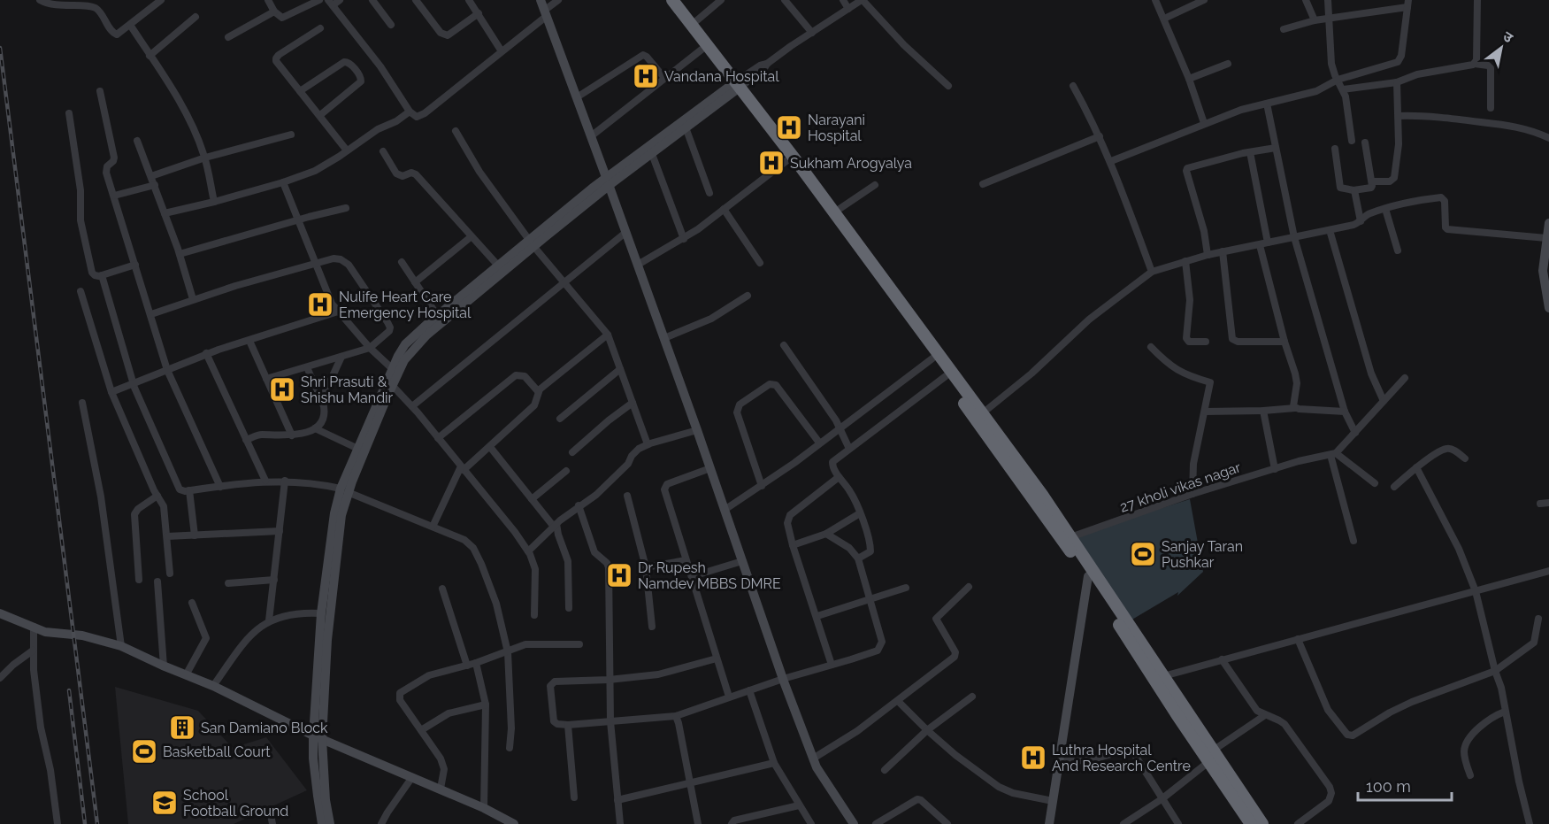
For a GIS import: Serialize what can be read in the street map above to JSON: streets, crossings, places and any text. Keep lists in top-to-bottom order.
{
  "streets": {
    "street": ["27 kholi vikas nagar"]
  },
  "places": {
    "hospital": [
      "Vandana Hospital",
      "Narayani Hospital",
      "Sukham Arogyalya",
      "Nulife Heart Care Emergency Hospital",
      "Shri Prasuti & Shishu Mandir",
      "Dr Rupesh Namdev MBBS DMRE",
      "Luthra Hospital And Research Centre"
    ],
    "sports": ["Sanjay Taran Pushkar", "Basketball Court"],
    "building": ["San Damiano Block"],
    "school or university": ["School Football Ground"]
  },
  "scale_bar": "100 m",
  "north": "top right"
}
